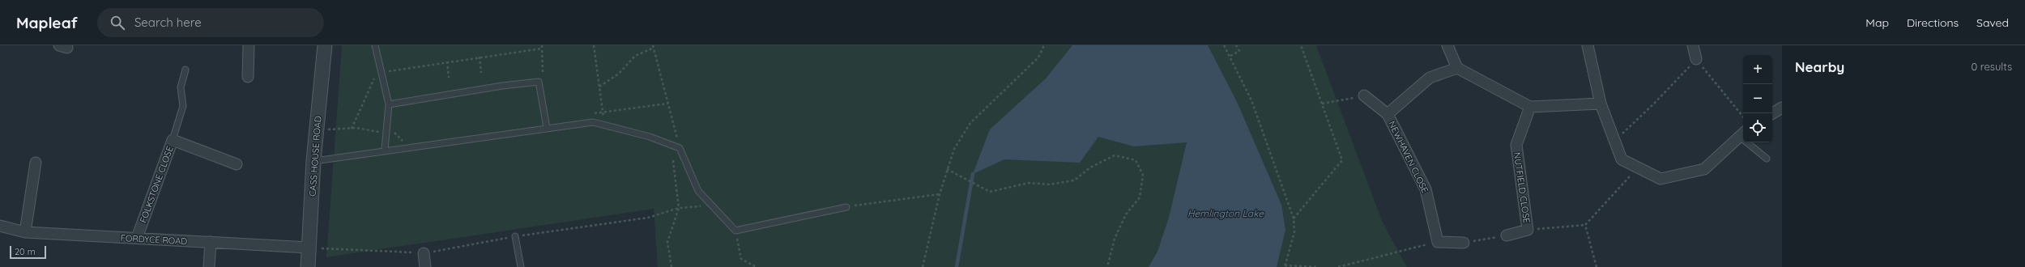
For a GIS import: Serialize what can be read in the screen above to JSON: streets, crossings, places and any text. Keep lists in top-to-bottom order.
{
  "streets": {
    "street": [
      "CASS HOUSE ROAD",
      "NEWHAVEN CLOSE",
      "FOLKSTONE CLOSE",
      "NUTFIELD CLOSE",
      "FORDYCE ROAD"
    ]
  },
  "crossings": [
    ["CASS HOUSE ROAD", "FORDYCE ROAD"],
    ["FOLKSTONE CLOSE", "FORDYCE ROAD"]
  ],
  "water": ["Hemlington Lake"],
  "scale_bar": "20 m",
  "page": {
    "header": "Mapleaf",
    "search": "Search here",
    "nav": ["Map", "Directions", "Saved"],
    "heading": ["Nearby", "0 results"],
    "map_buttons": ["+", "−"],
    "scale": "20 m"
  }
}
